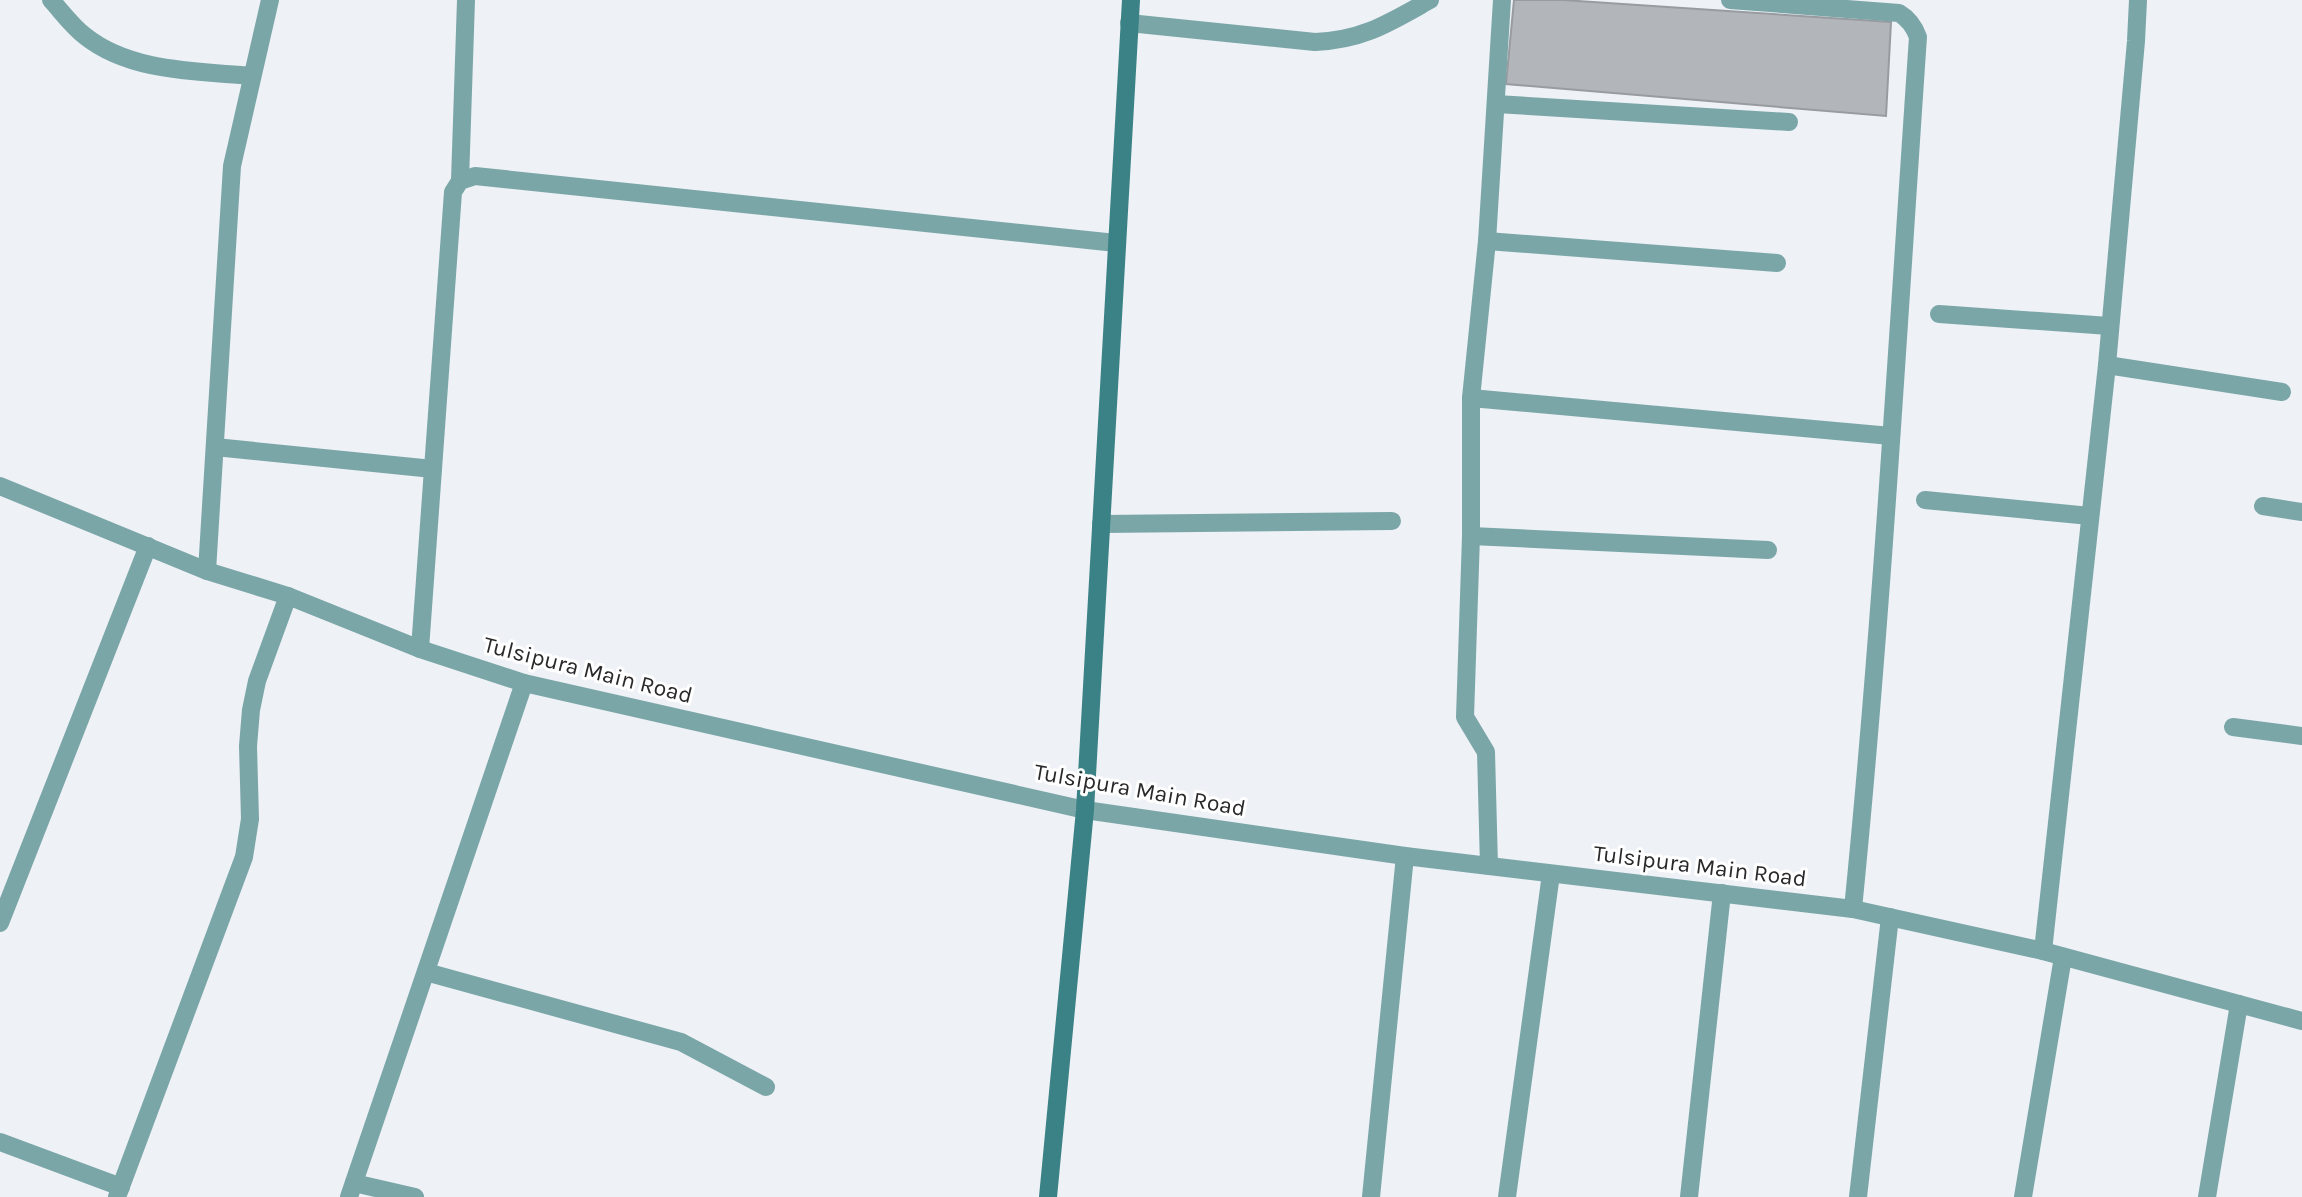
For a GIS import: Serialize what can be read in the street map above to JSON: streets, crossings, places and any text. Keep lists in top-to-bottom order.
{
  "streets": {
    "street": ["Tulsipura Main Road"]
  }
}
